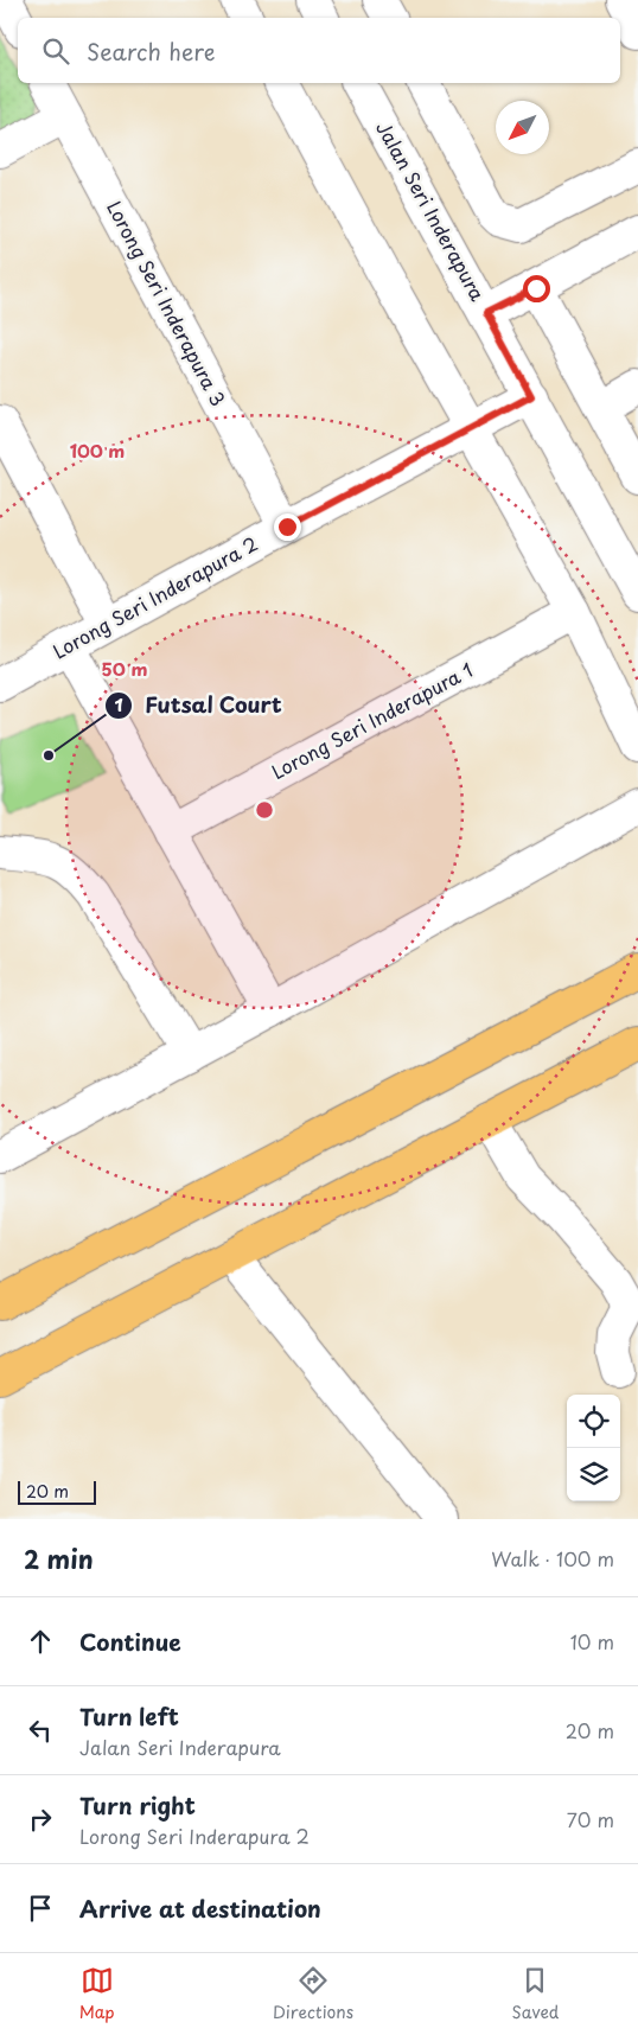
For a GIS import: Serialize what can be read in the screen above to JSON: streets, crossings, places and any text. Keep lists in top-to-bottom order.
{
  "streets": {
    "street": [
      "Jalan Seri Inderapura",
      "Lorong Seri Inderapura 3",
      "Lorong Seri Inderapura 2",
      "Lorong Seri Inderapura 1"
    ]
  },
  "crossings": [
    ["Jalan Seri Inderapura", "Lorong Seri Inderapura 2"],
    ["Lorong Seri Inderapura 3", "Lorong Seri Inderapura 2"]
  ],
  "places": ["Futsal Court"],
  "scale_bar": "20 m",
  "north": "bottom left",
  "page": {
    "search": "Search here",
    "scale": "20 m",
    "heading": ["2 min", "Walk · 100 m"],
    "list": [
      ["Continue", "10 m"],
      ["Turn left", "Jalan Seri Inderapura", "20 m"],
      ["Turn right", "Lorong Seri Inderapura 2", "70 m"],
      "Arrive at destination"
    ],
    "nav": ["Map", "Directions", "Saved"]
  },
  "rings": ["100 m", "50 m"]
}
